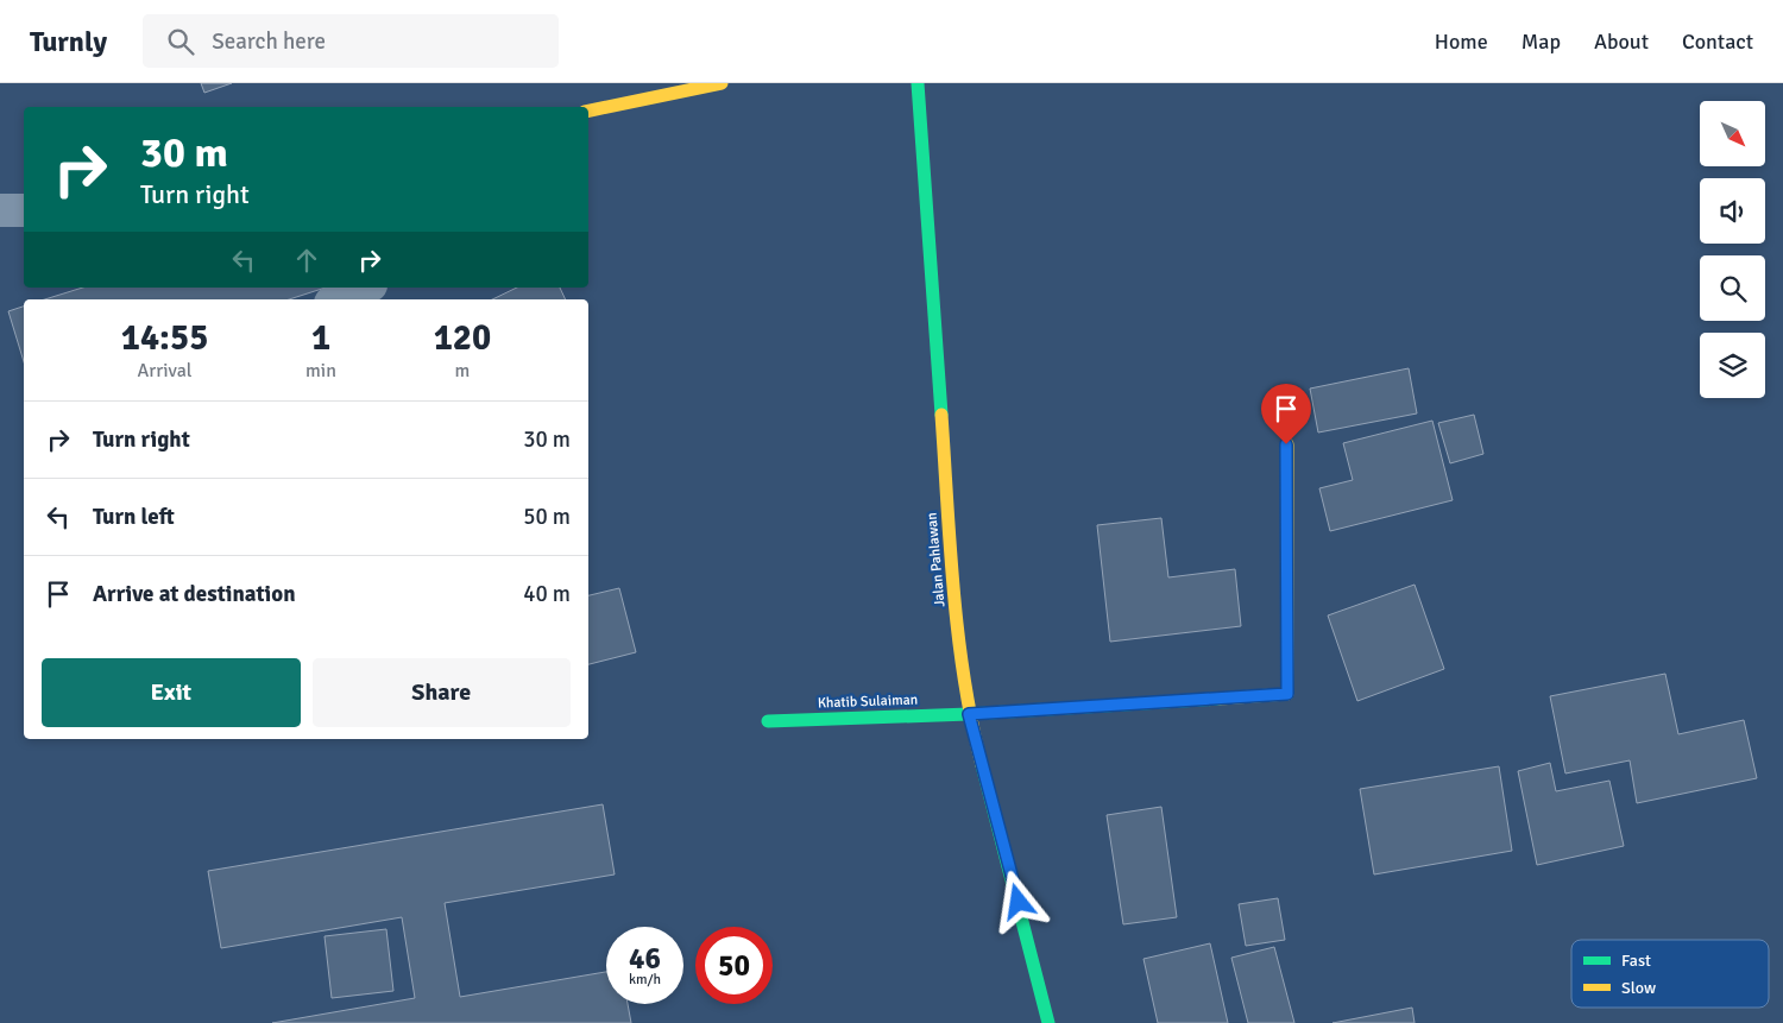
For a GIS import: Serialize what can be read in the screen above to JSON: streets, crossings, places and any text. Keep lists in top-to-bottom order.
{
  "streets": {
    "main road": ["Jalan Pahlawan", "Khatib Sulaiman"]
  },
  "crossings": [
    ["Jalan Pahlawan", "Khatib Sulaiman"]
  ],
  "legend": ["Fast", "Slow"],
  "north": "bottom right",
  "page": {
    "header": "Turnly",
    "search": "Search here",
    "nav": [
      "Home",
      "Map",
      "About",
      "Contact"
    ],
    "turn": ["30 m", "Turn right"],
    "eta": [
      "14:55",
      "Arrival",
      "1",
      "min",
      "120",
      "m"
    ],
    "list": [
      {
        "name": "Turn right",
        "value": "30 m"
      },
      {
        "name": "Turn left",
        "value": "50 m"
      },
      {
        "name": "Arrive at destination",
        "value": "40 m"
      }
    ],
    "buttons": ["Exit", "Share"],
    "speed": "46 km/h",
    "limit": "50"
  }
}
